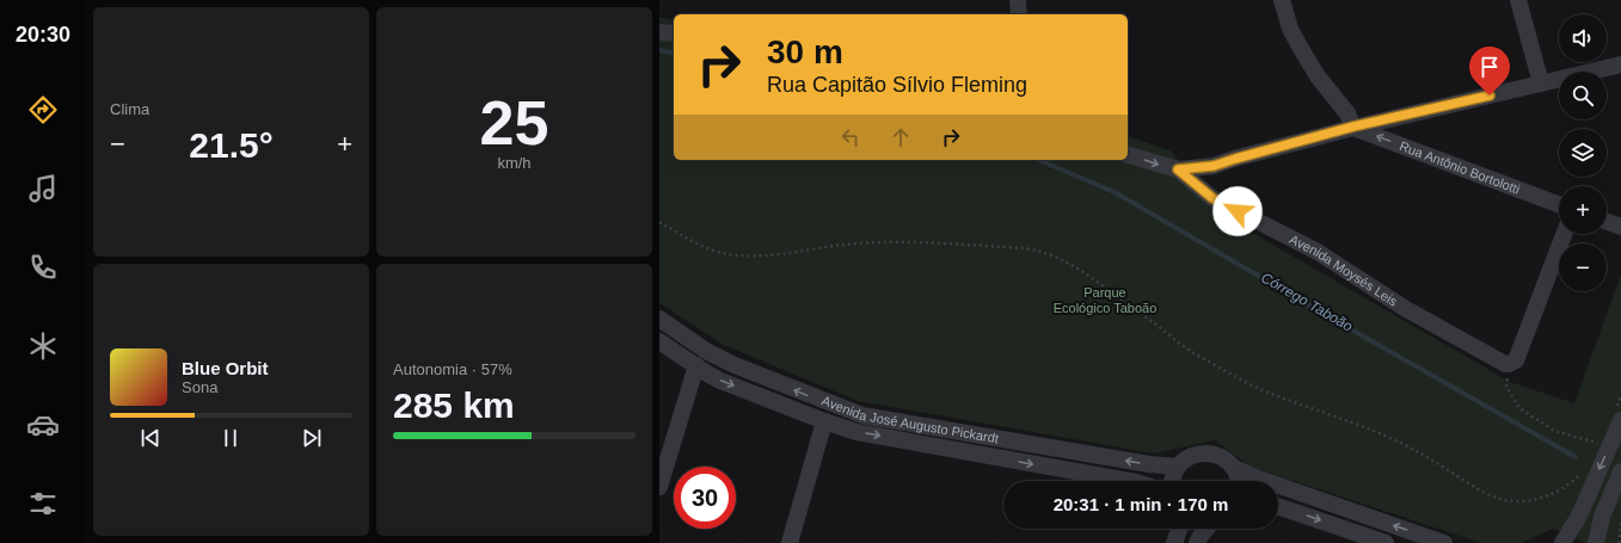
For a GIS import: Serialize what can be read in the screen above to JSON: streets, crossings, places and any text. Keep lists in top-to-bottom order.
{
  "streets": {
    "street": ["Rua Antônio Bortolotti", "Avenida Moysés Leis", "Avenida José Augusto Pickardt"]
  },
  "one_way": ["Rua Antônio Bortolotti"],
  "water": ["Córrego Taboão"],
  "parks": ["Parque Ecológico Taboão"],
  "page": {
    "tabs": "20:30",
    "tile": [
      "Clima",
      ["25", "km/h"],
      ["Autonomia · 57%", "285 km"]
    ],
    "map_buttons": ["+", "−"],
    "turn": ["30 m", "Rua Capitão Sílvio Fleming"],
    "heat": ["−", "21.5°", "+"],
    "song": ["Blue Orbit", "Sona"],
    "limit": "30",
    "trip": "20:31 · 1 min · 170 m"
  }
}
